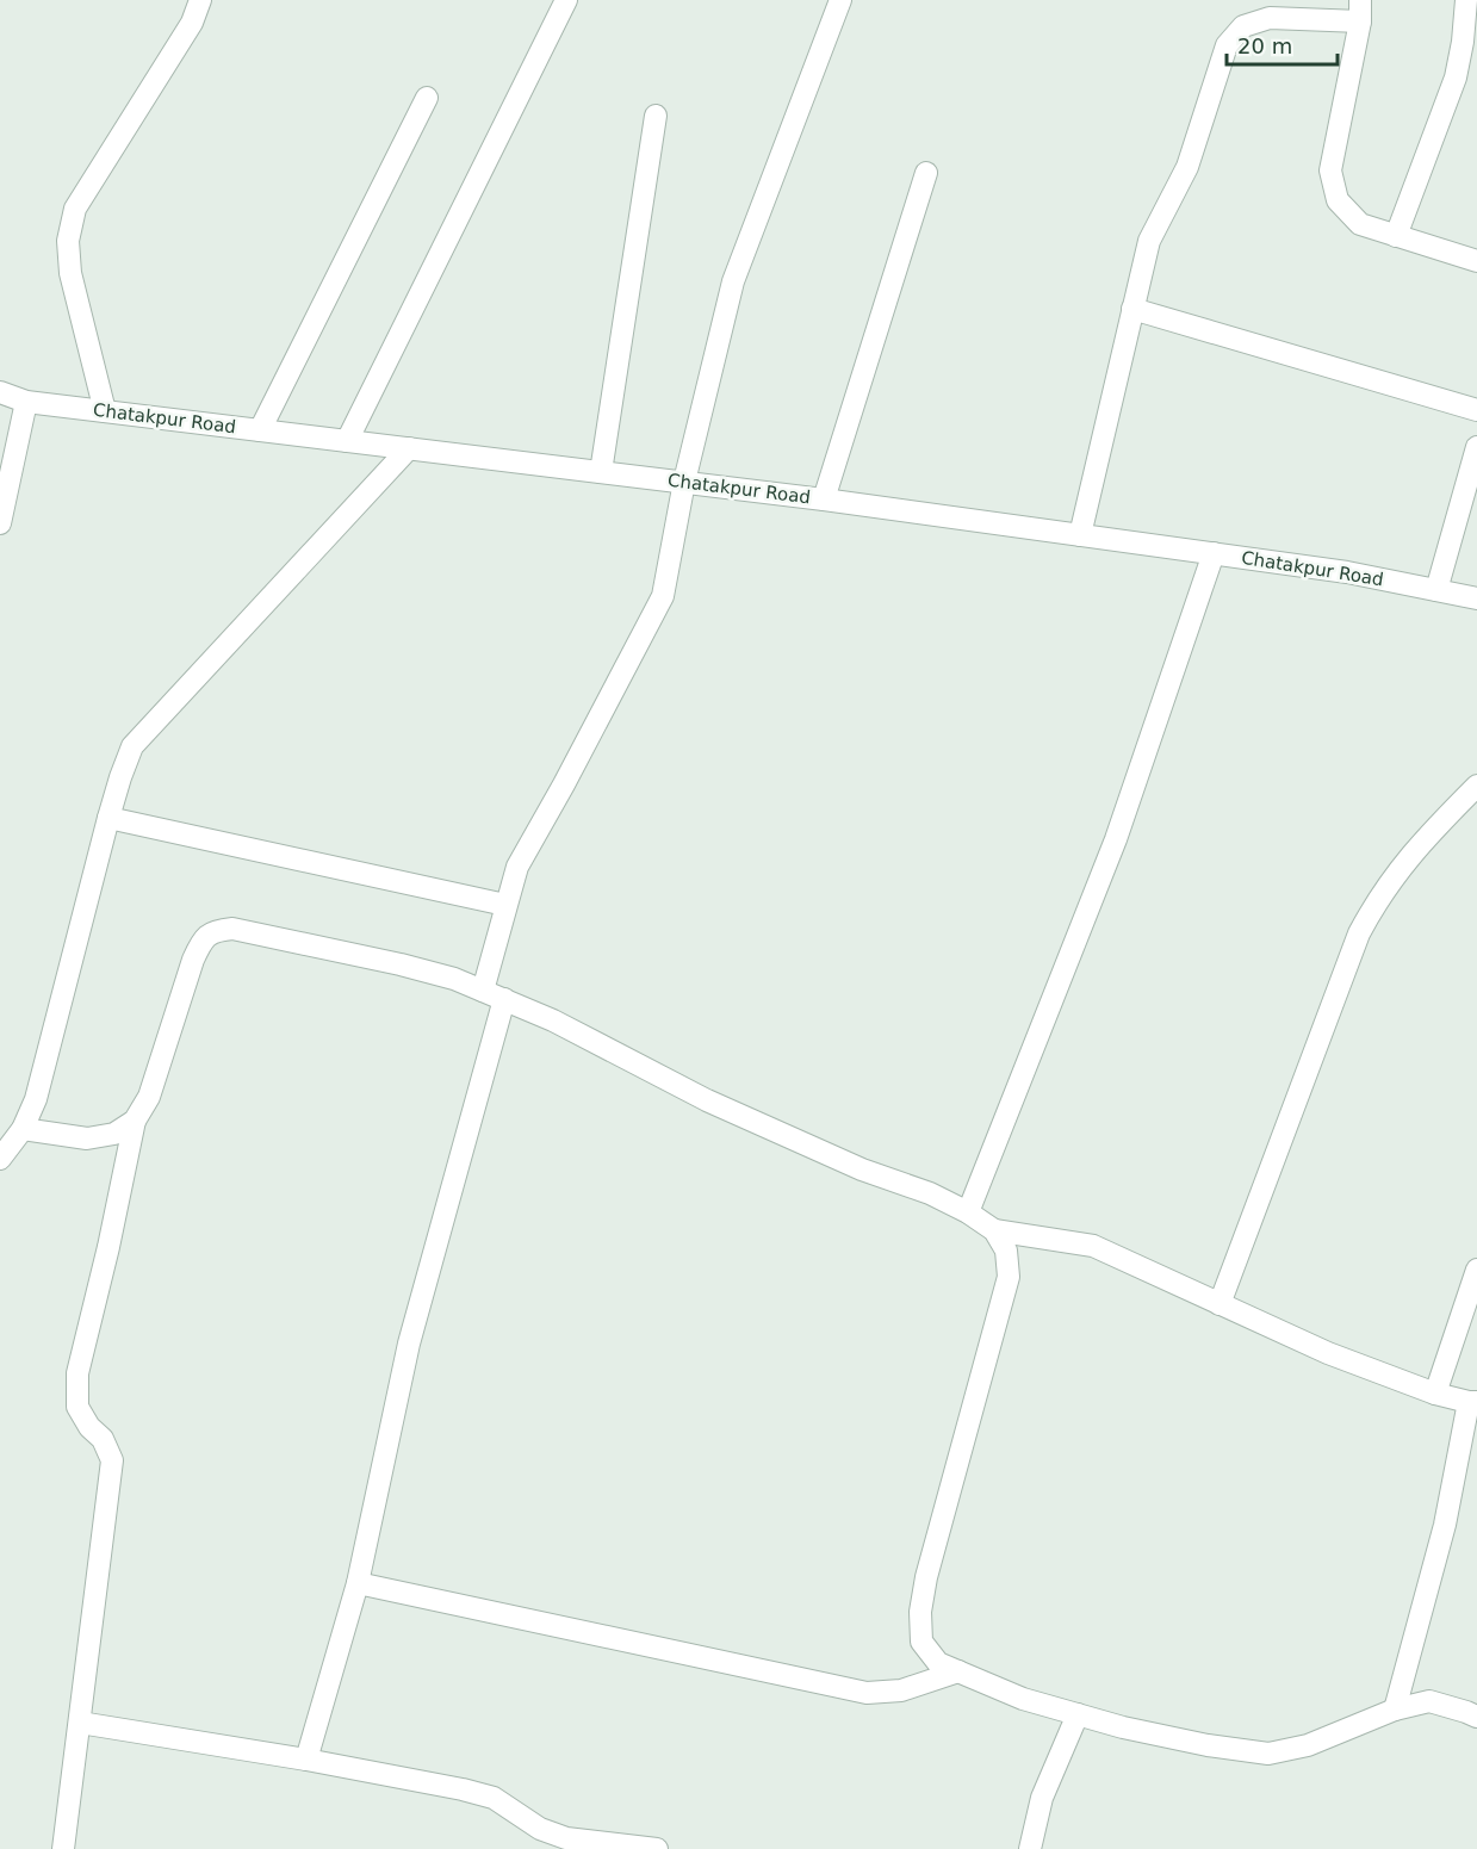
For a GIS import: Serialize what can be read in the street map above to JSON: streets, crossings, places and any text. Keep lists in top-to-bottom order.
{
  "streets": {
    "street": ["Chatakpur Road"]
  },
  "scale_bar": "20 m"
}
